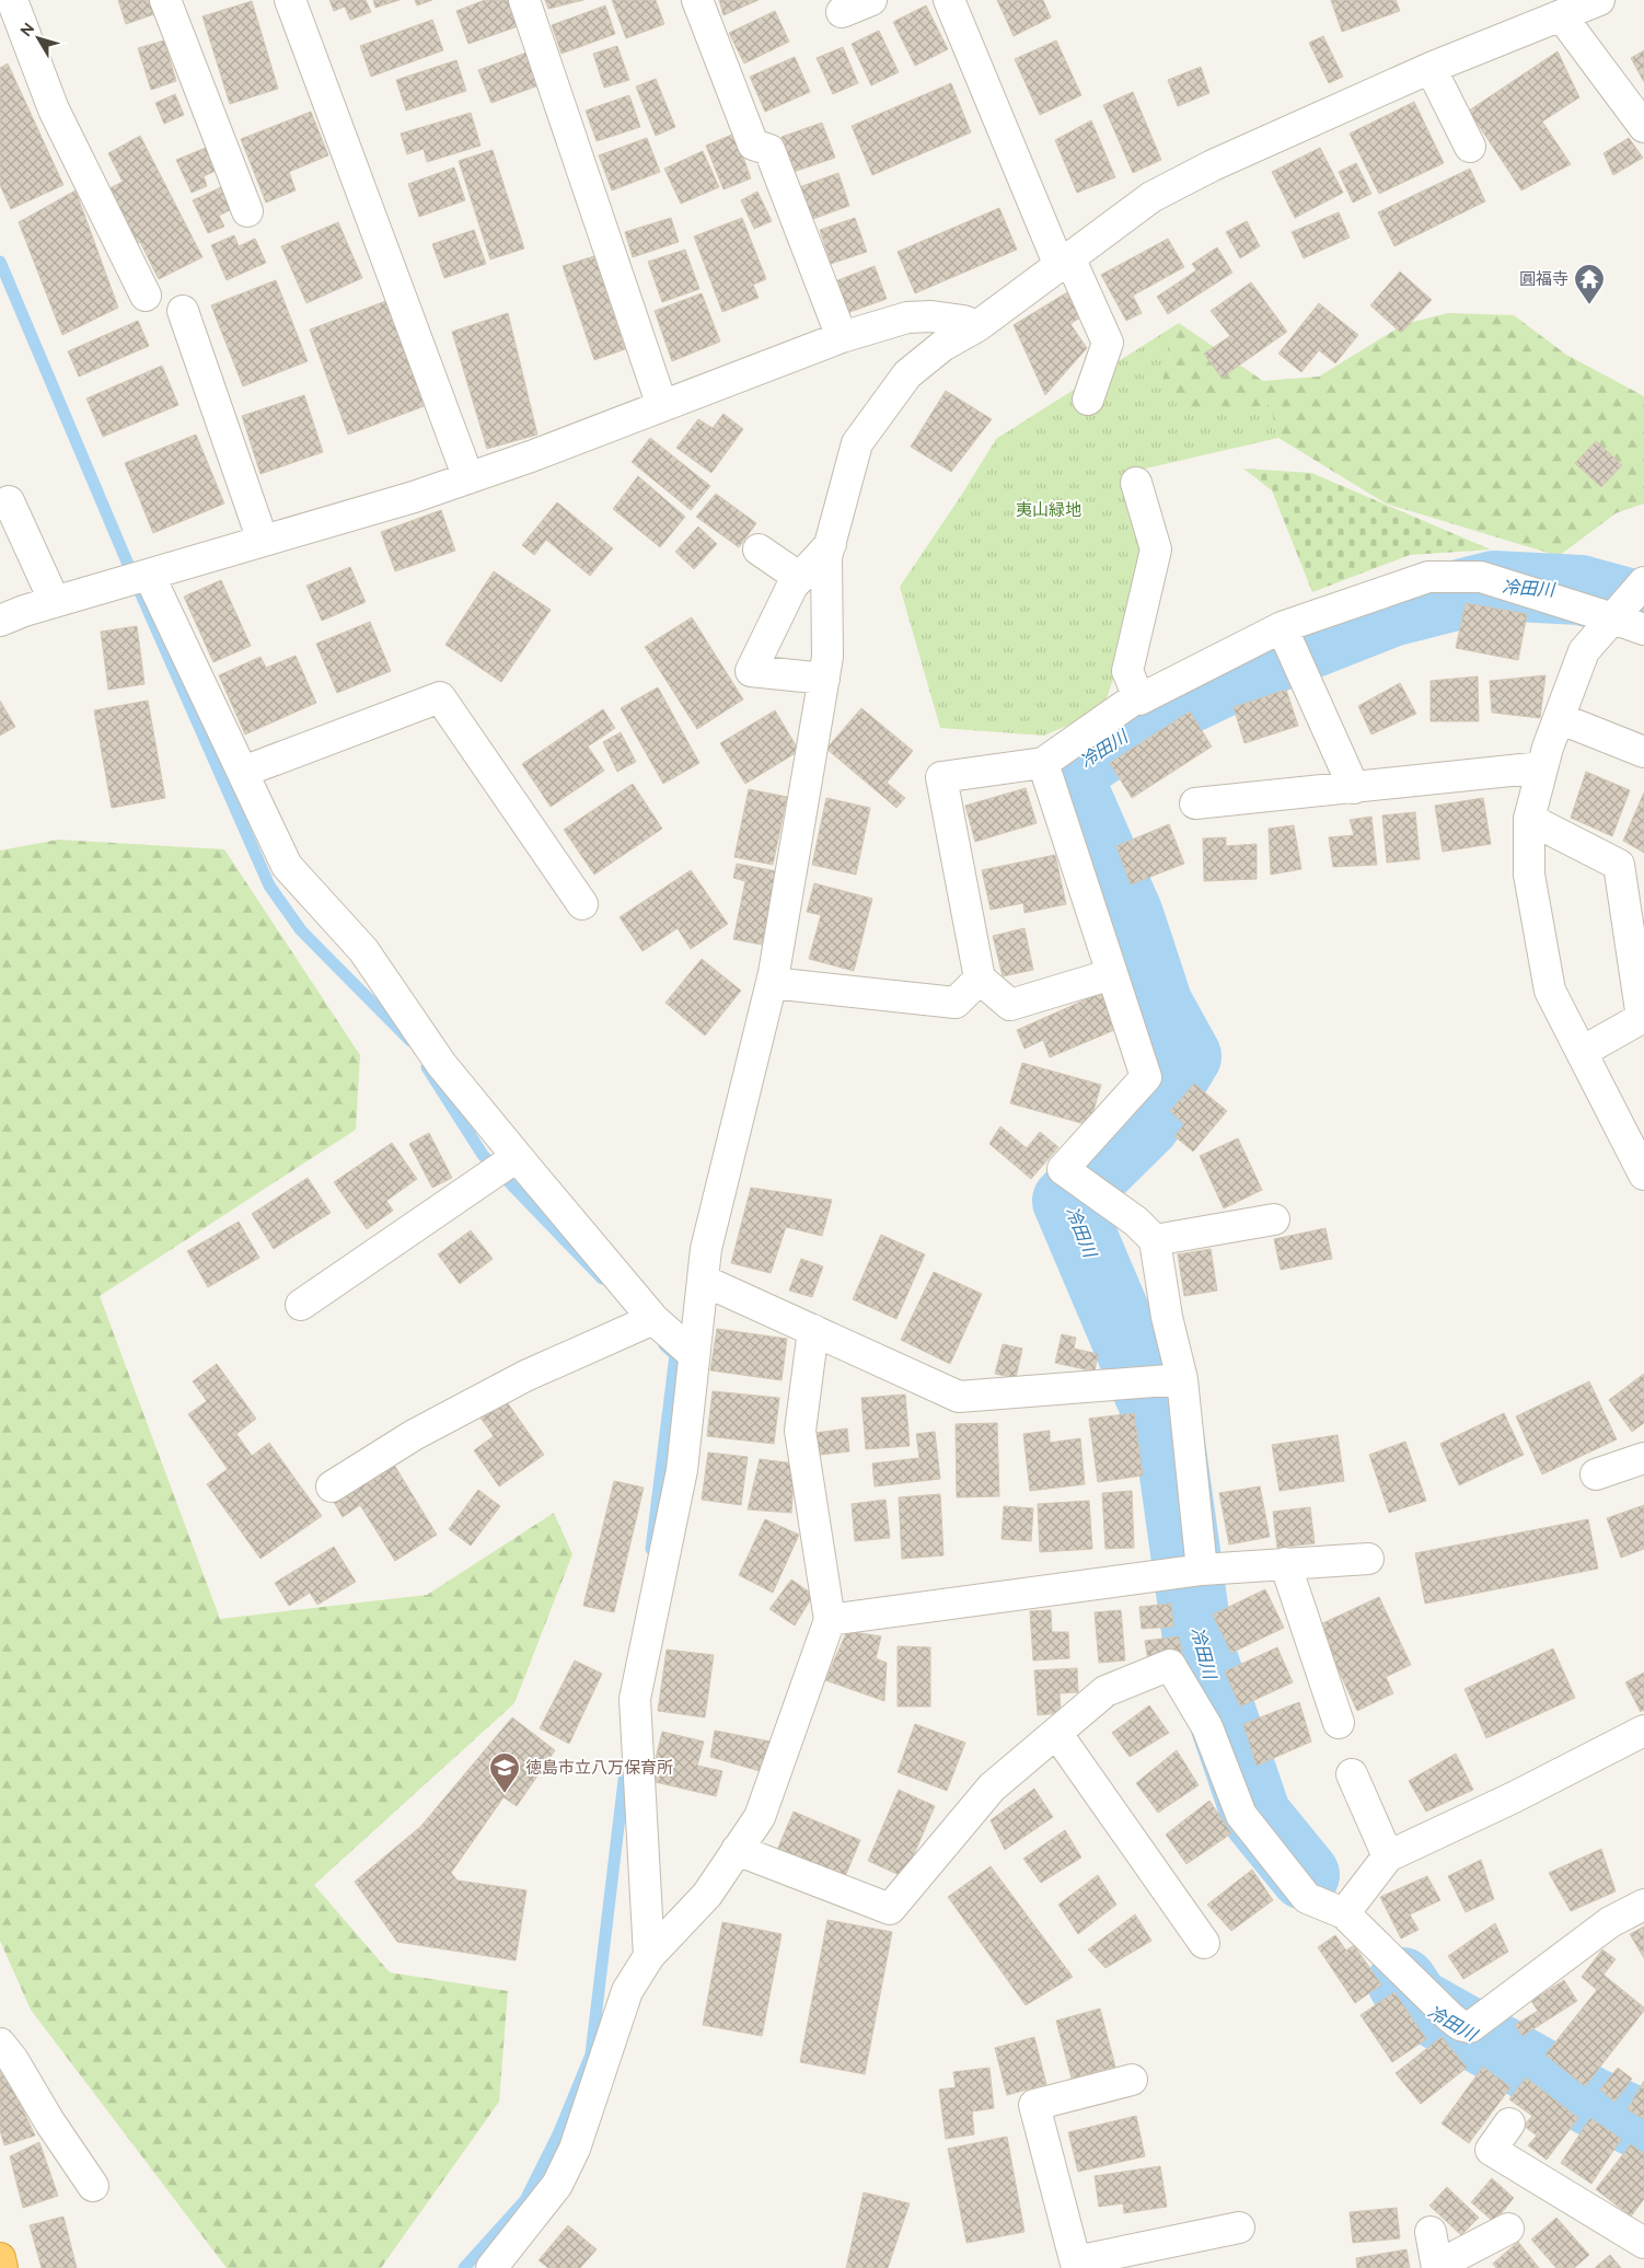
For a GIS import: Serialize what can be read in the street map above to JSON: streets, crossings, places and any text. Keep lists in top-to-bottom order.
{
  "water": ["冷田川"],
  "parks": ["夷山緑地"],
  "places": {
    "temple": ["圓福寺"],
    "school or university": ["徳島市立八万保育所"]
  },
  "north": "top left"
}
